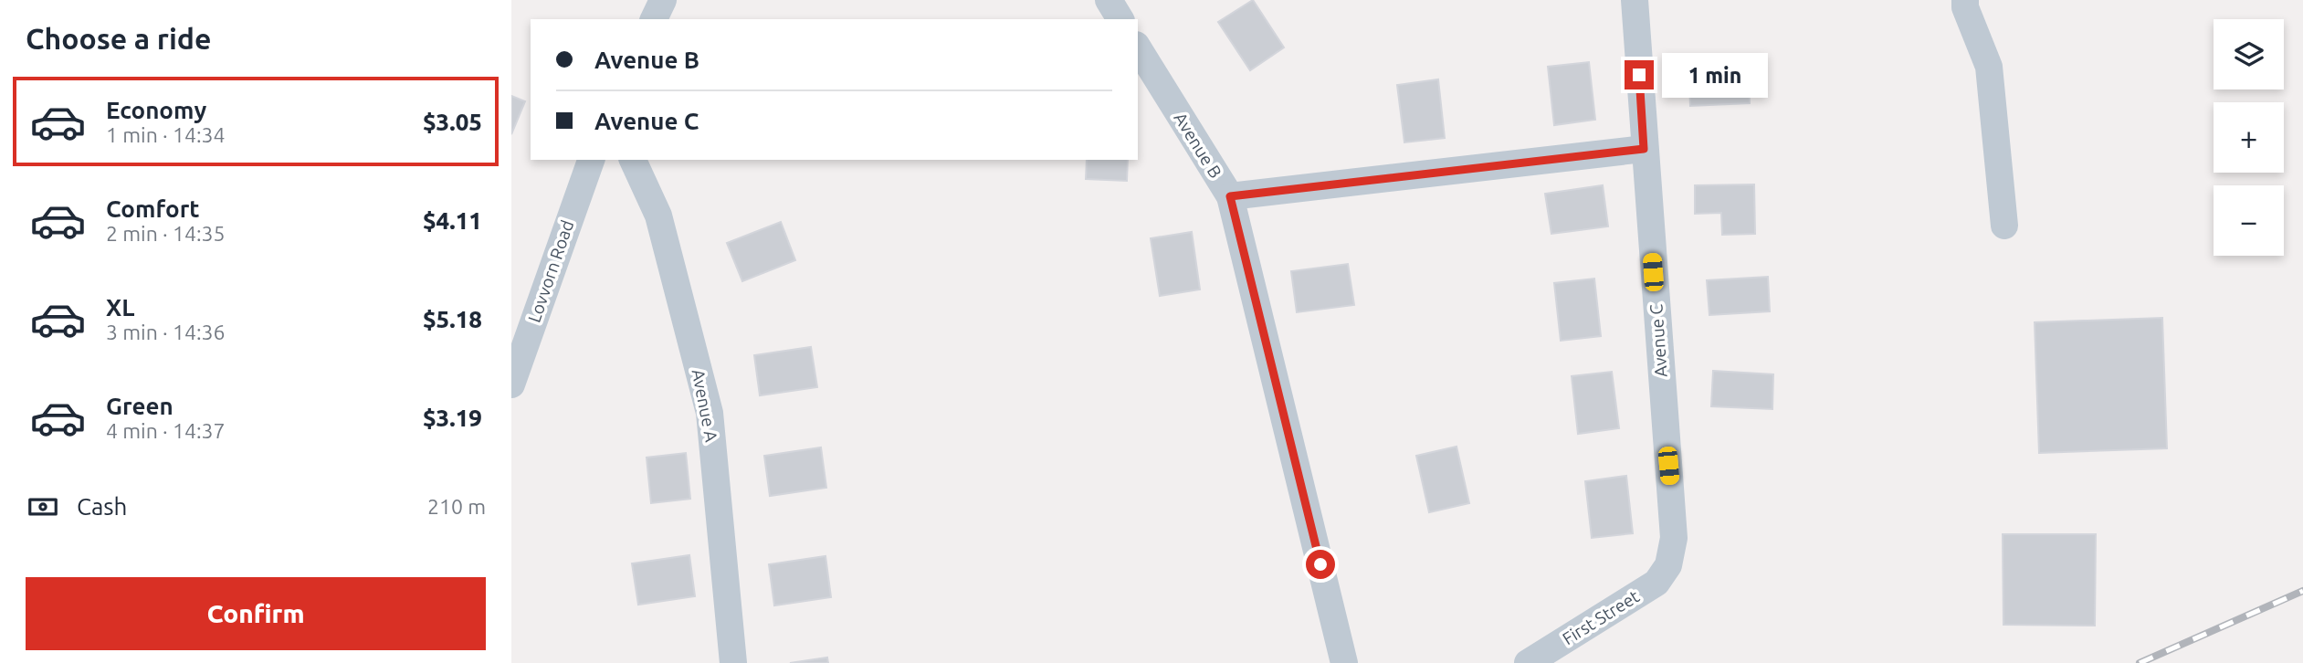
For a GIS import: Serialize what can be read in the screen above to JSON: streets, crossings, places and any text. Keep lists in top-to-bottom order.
{
  "streets": {
    "street": [
      "Avenue B",
      "Lovvorn Road",
      "Avenue C",
      "Avenue A",
      "First Street"
    ]
  },
  "crossings": [
    ["Avenue C", "First Street"]
  ],
  "page": {
    "heading": "Choose a ride",
    "map_buttons": ["+", "−"],
    "banner": ["Avenue B", "Avenue C"],
    "bubble": "1 min",
    "list": [
      {
        "name": "Economy",
        "note": "1 min · 14:34",
        "value": "$3.05"
      },
      {
        "name": "Comfort",
        "note": "2 min · 14:35",
        "value": "$4.11"
      },
      {
        "name": "XL",
        "note": "3 min · 14:36",
        "value": "$5.18"
      },
      {
        "name": "Green",
        "note": "4 min · 14:37",
        "value": "$3.19"
      }
    ],
    "pay": ["Cash", "210 m"],
    "buttons": "Confirm"
  }
}
